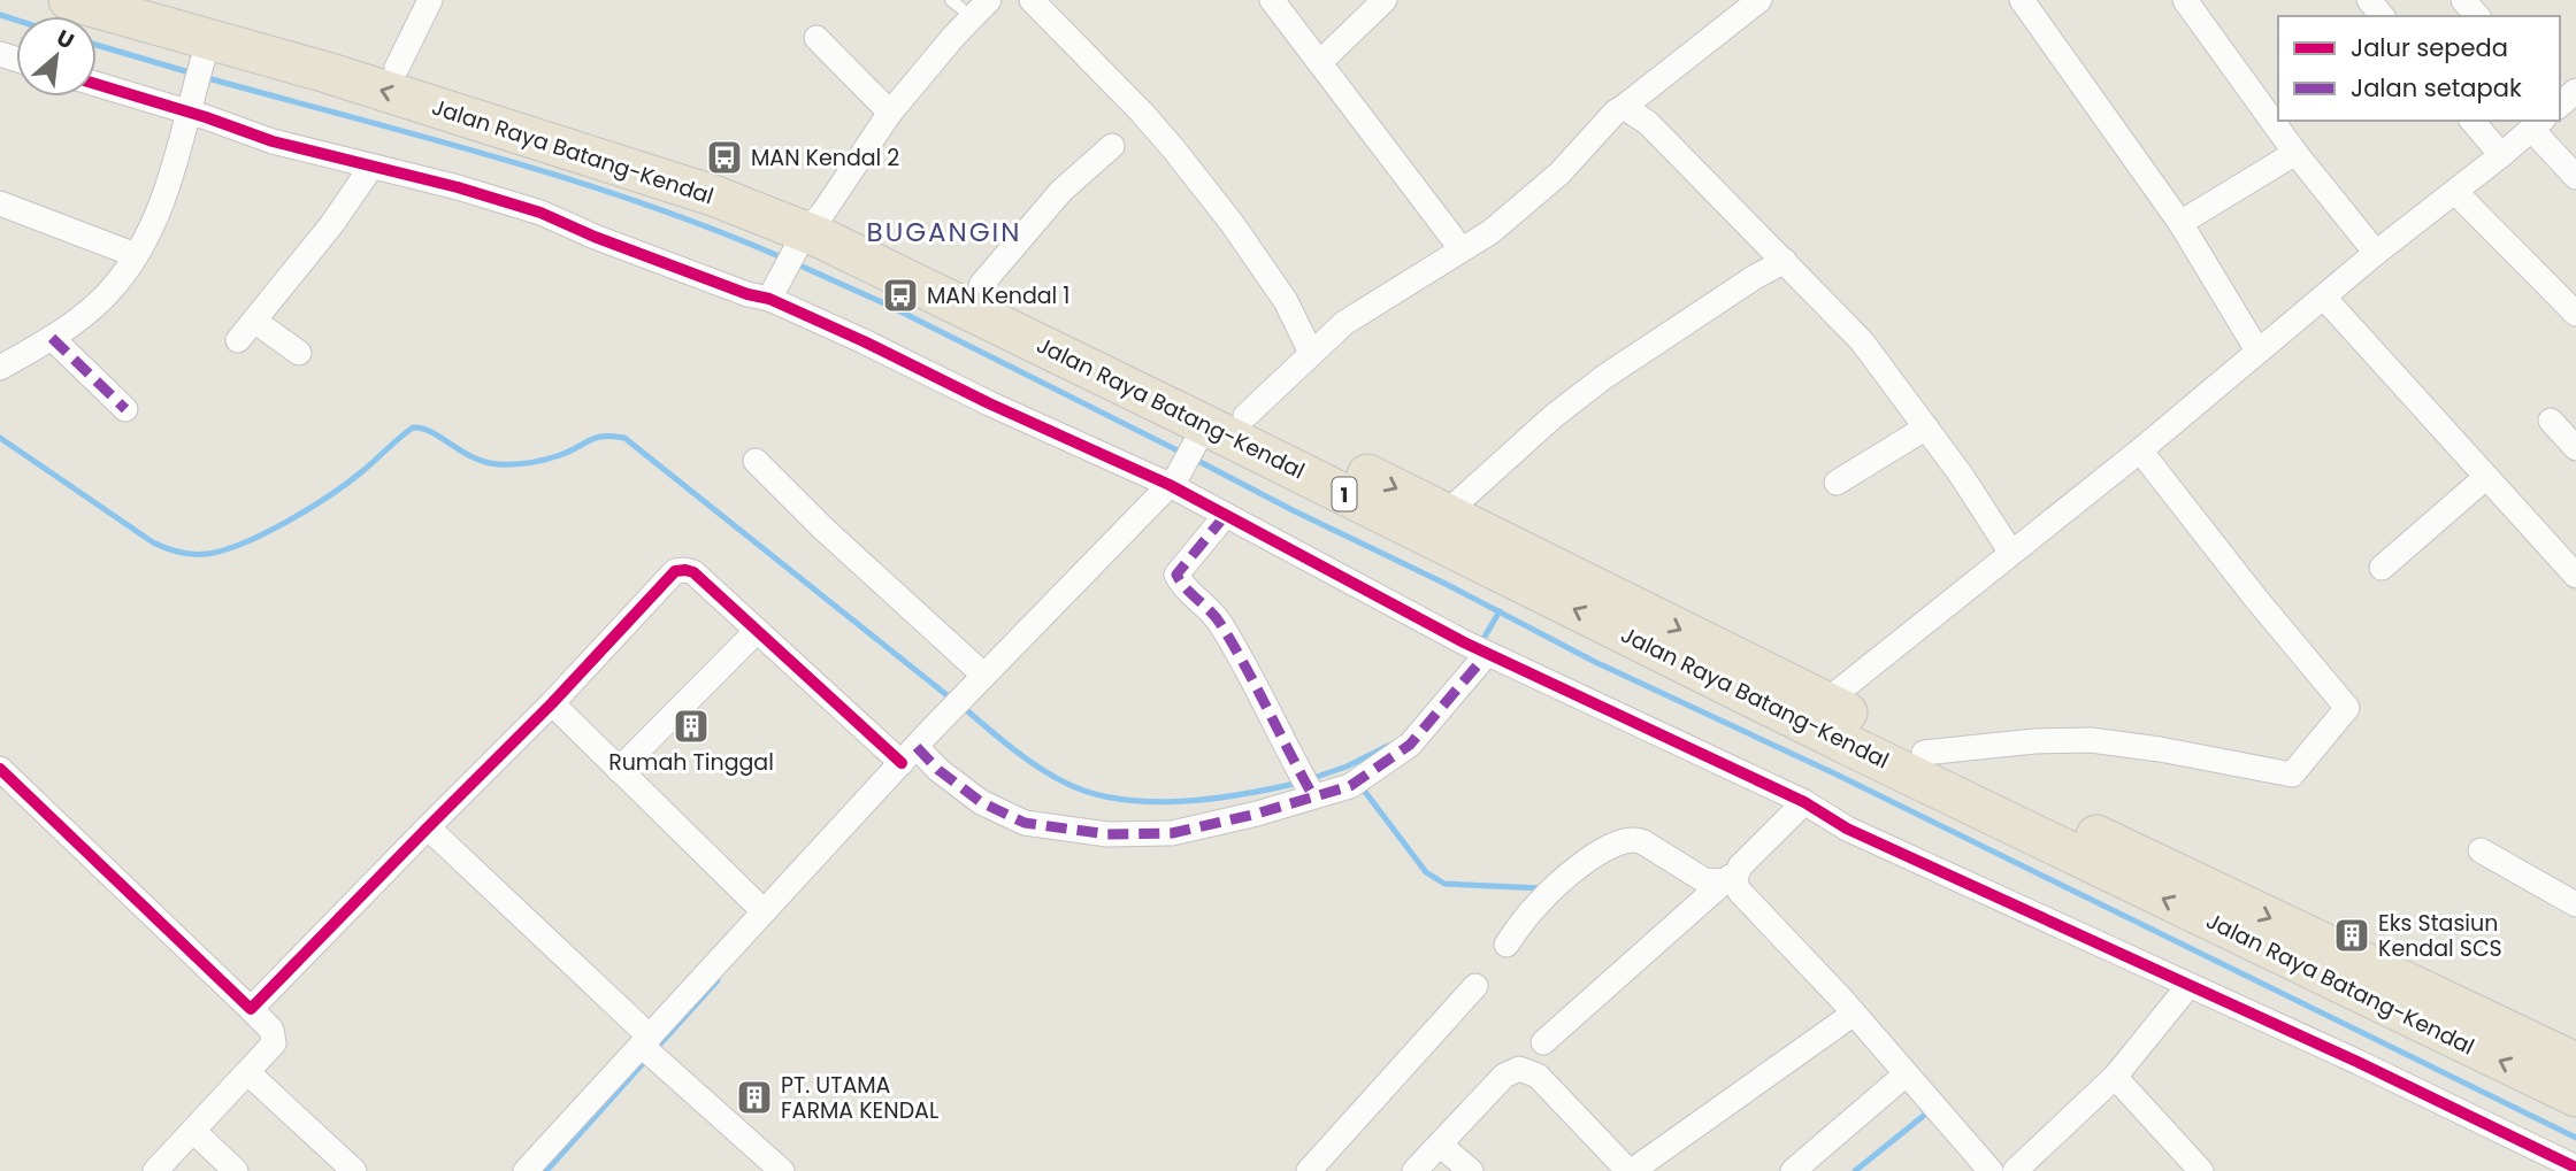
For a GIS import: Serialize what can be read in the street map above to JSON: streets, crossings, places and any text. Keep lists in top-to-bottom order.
{
  "streets": {
    "highway": ["Jalan Raya Batang-Kendal", "1"]
  },
  "districts": ["BUGANGIN"],
  "places": {
    "bus stop": ["MAN Kendal 2", "MAN Kendal 1"],
    "building": ["Rumah Tinggal", "Eks Stasiun Kendal SCS", "PT. UTAMA FARMA KENDAL"]
  },
  "legend": ["Jalur sepeda", "Jalan setapak"],
  "north": "top right"
}
